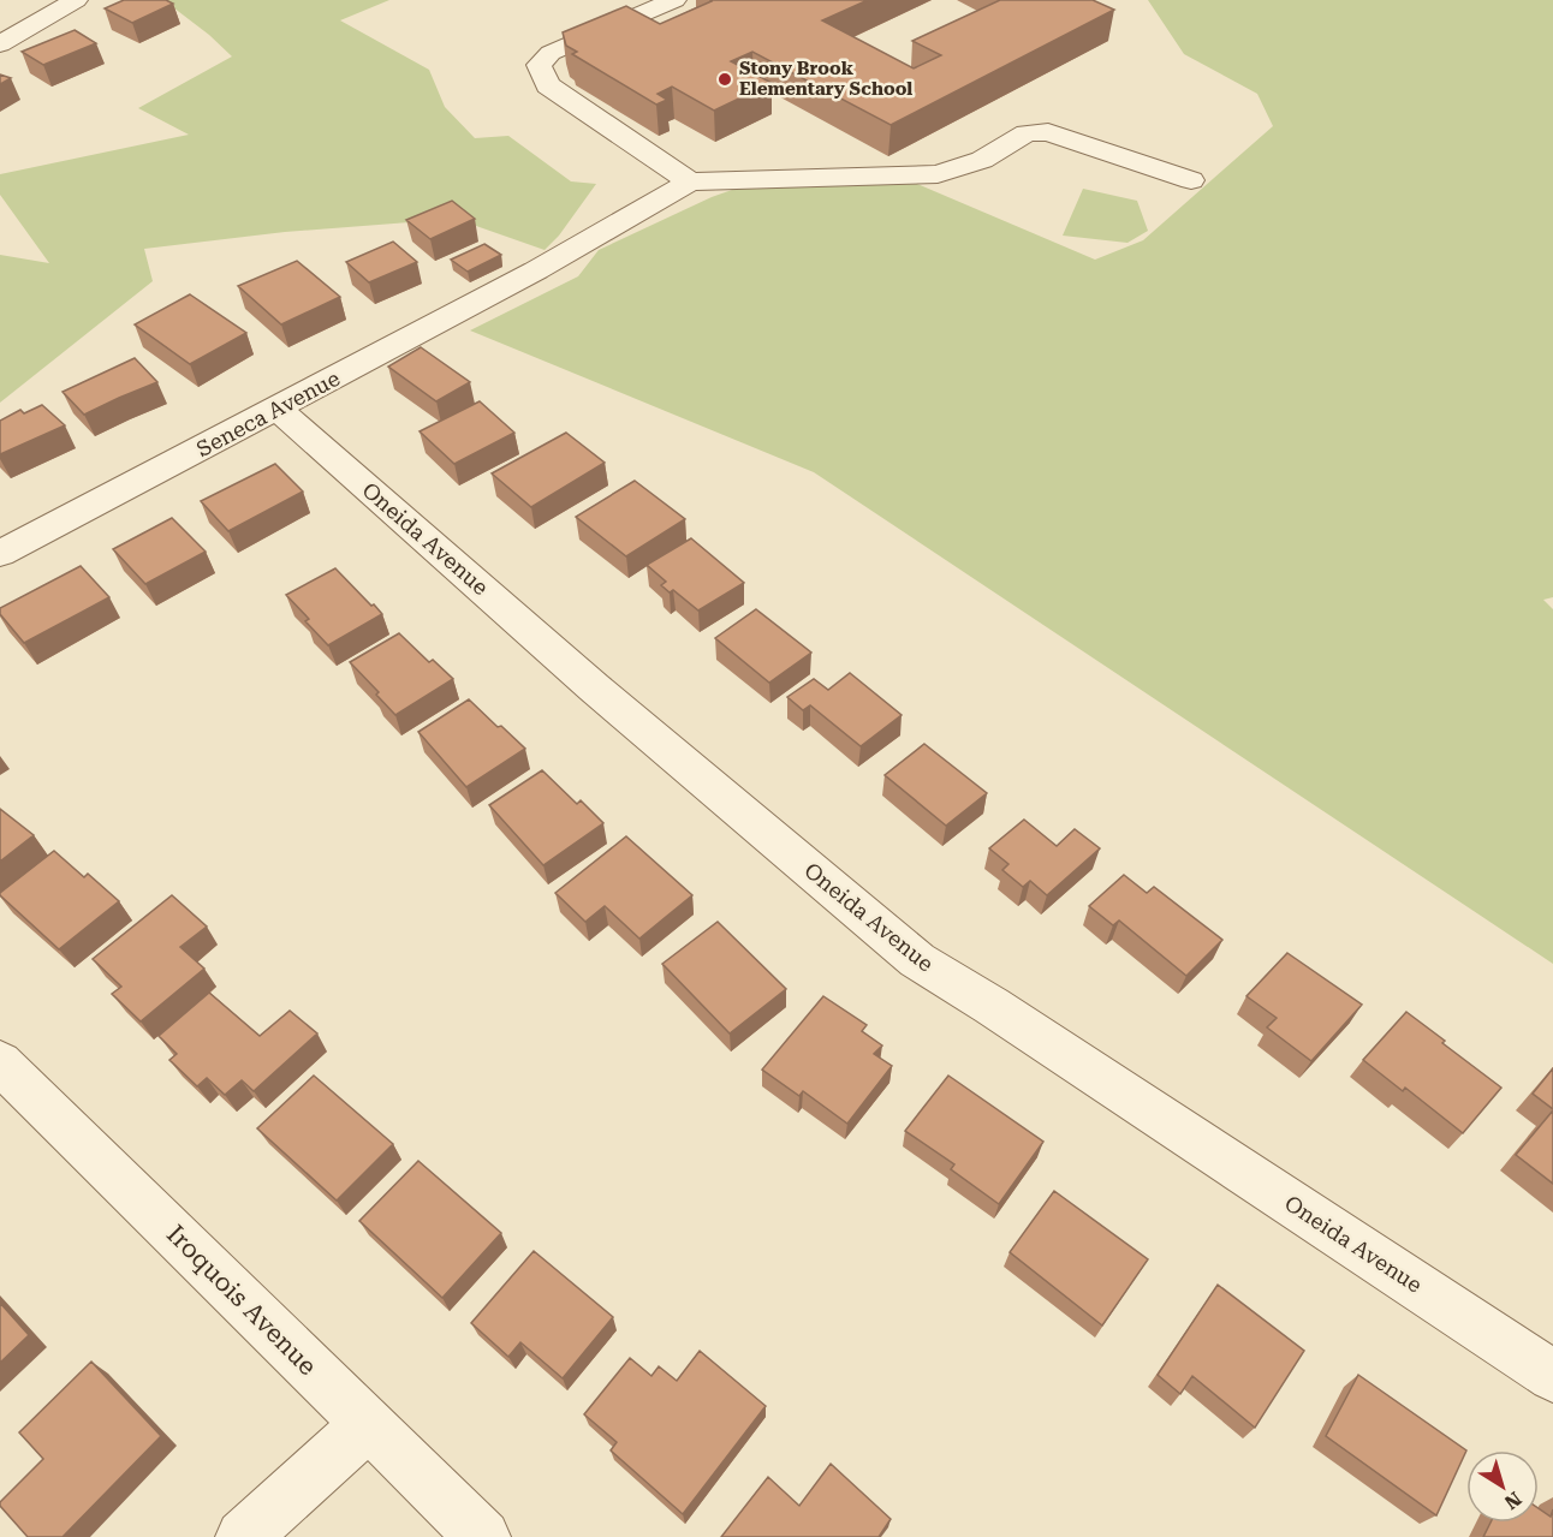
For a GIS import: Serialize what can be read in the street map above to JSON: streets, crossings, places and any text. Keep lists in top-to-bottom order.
{
  "streets": {
    "street": ["Seneca Avenue", "Oneida Avenue", "Iroquois Avenue"]
  },
  "crossings": [
    ["Seneca Avenue", "Oneida Avenue"]
  ],
  "places": ["Stony Brook Elementary School"],
  "north": "bottom right"
}
